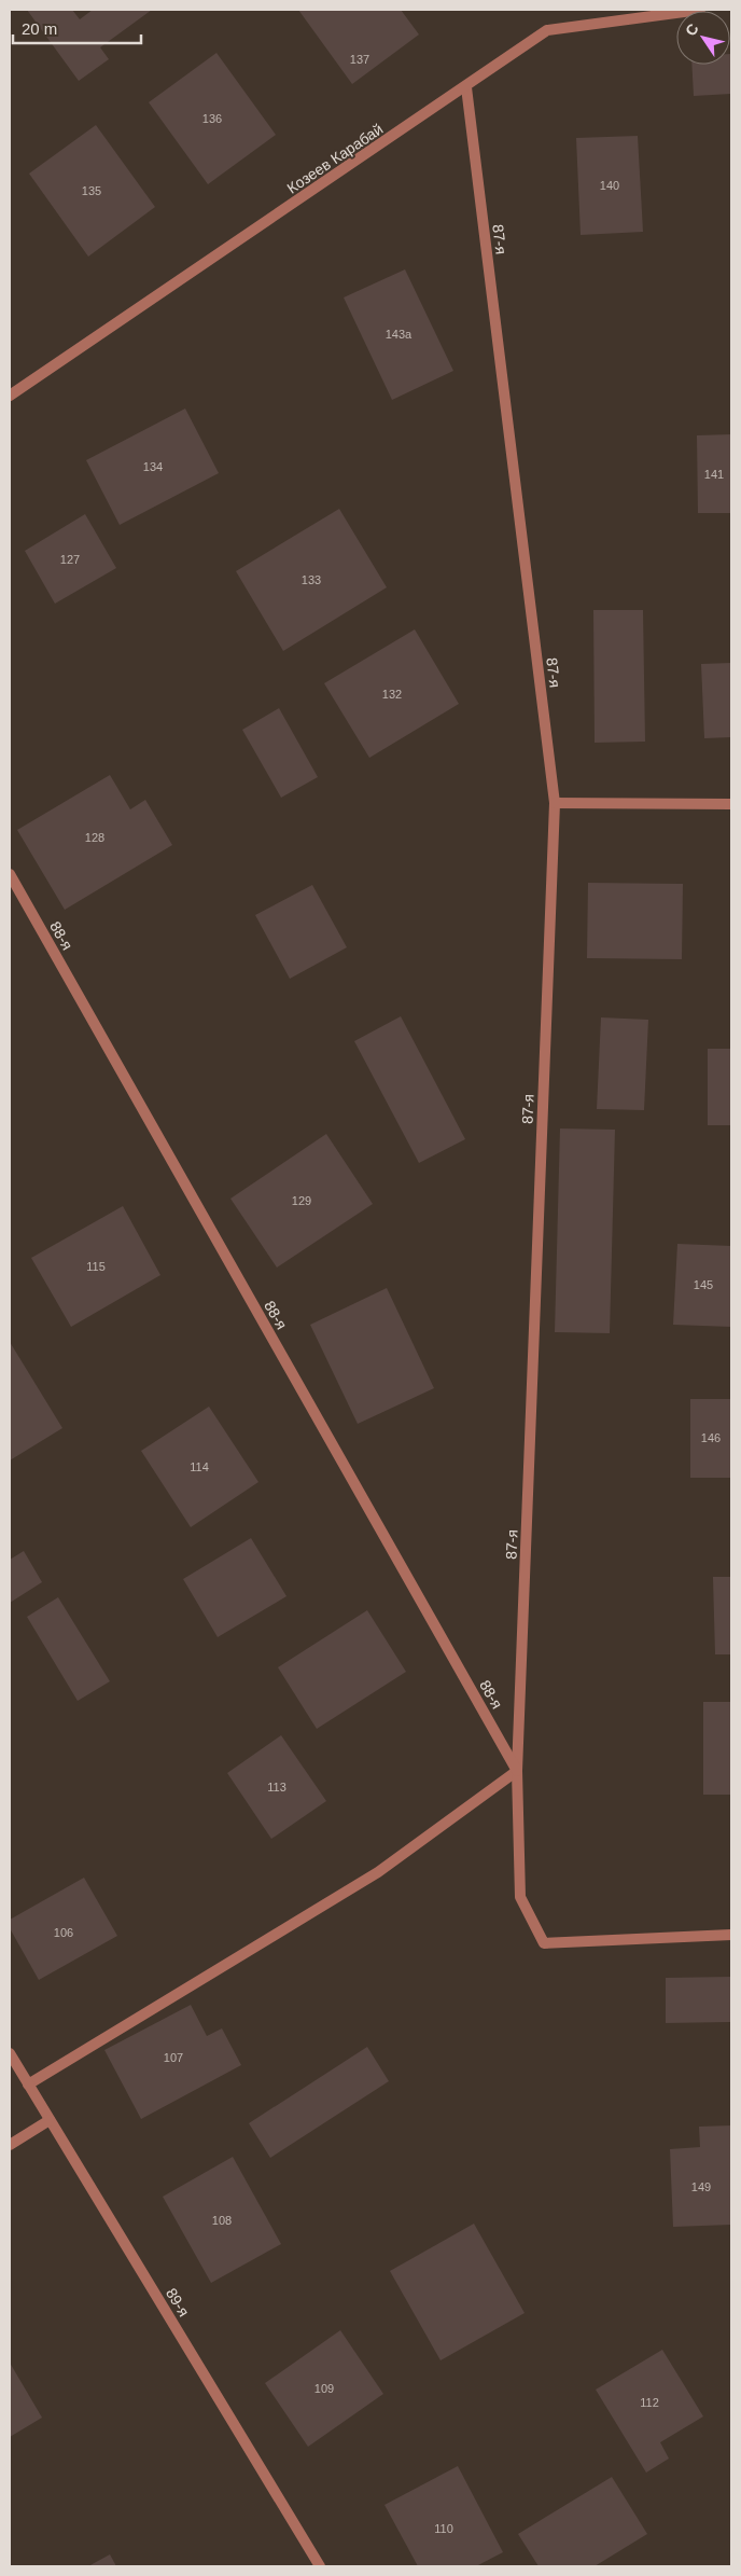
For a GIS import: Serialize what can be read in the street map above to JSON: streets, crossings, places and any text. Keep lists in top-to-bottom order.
{
  "streets": {
    "street": [
      "Козеев Карабай",
      "87-я",
      "88-я",
      "89-я"
    ]
  },
  "crossings": [
    ["Козеев Карабай", "87-я"],
    ["87-я", "88-я"]
  ],
  "house_numbers": [
    "137",
    "136",
    "140",
    "135",
    "143а",
    "134",
    "141",
    "127",
    "133",
    "132",
    "128",
    "129",
    "115",
    "145",
    "146",
    "114",
    "113",
    "106",
    "107",
    "149",
    "108",
    "109",
    "112",
    "110"
  ],
  "scale_bar": "20 m",
  "north": "top left"
}
